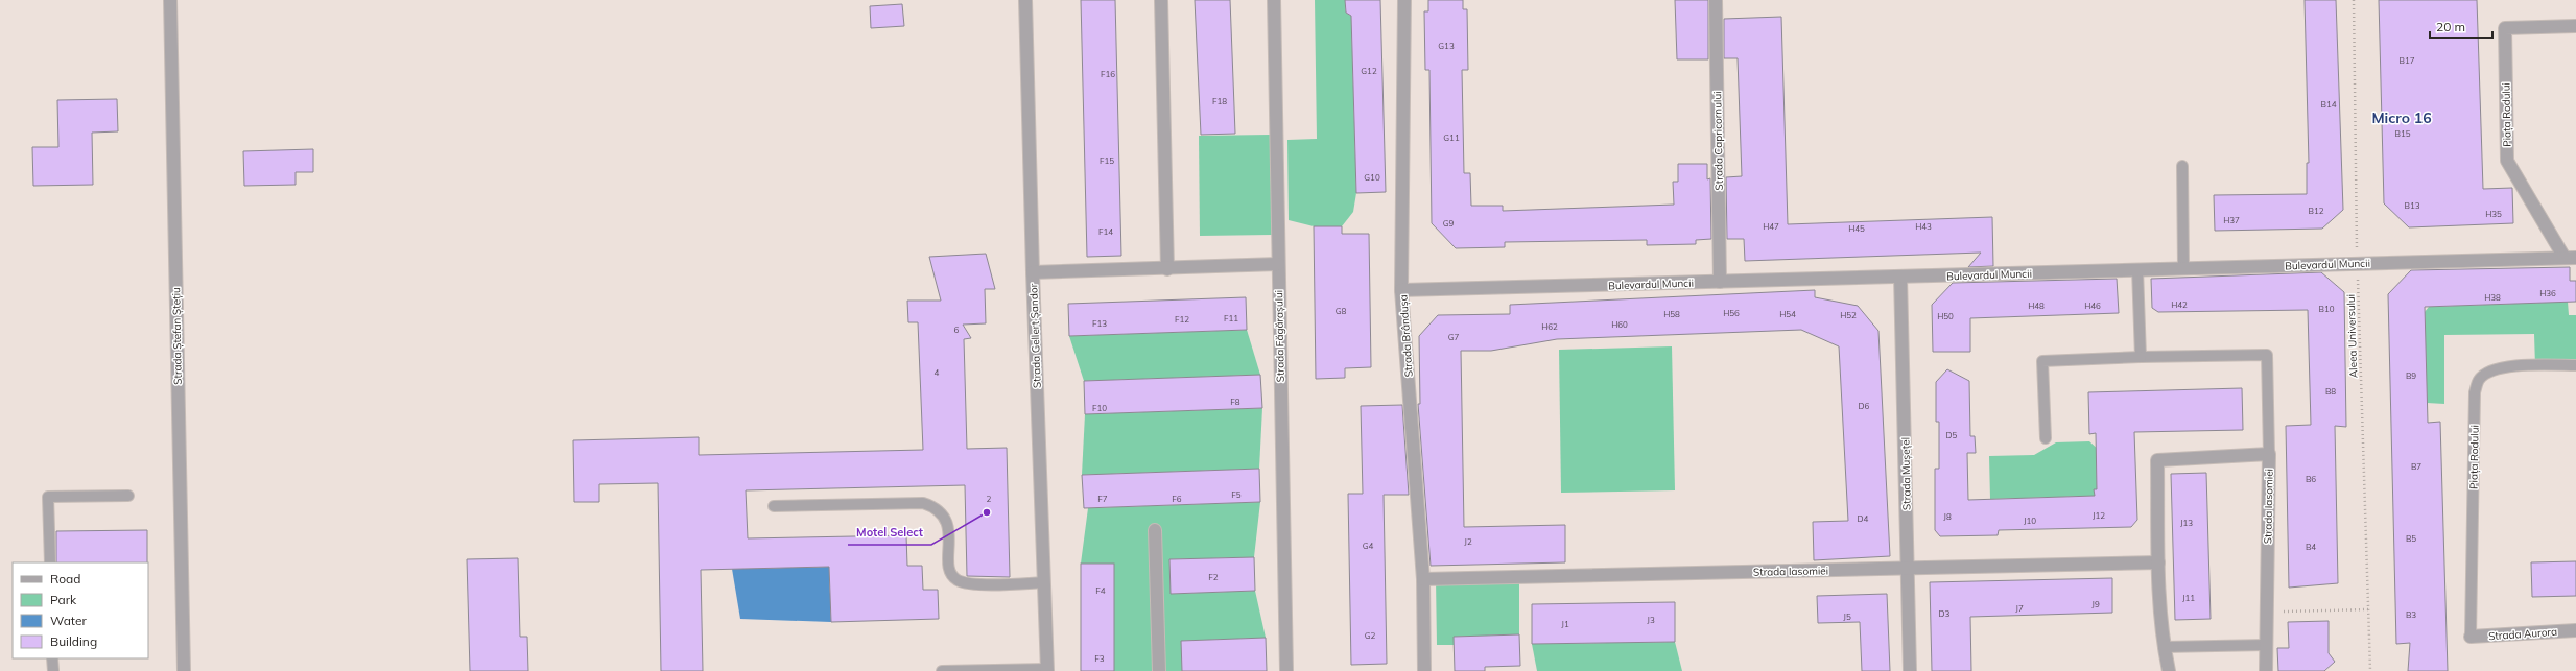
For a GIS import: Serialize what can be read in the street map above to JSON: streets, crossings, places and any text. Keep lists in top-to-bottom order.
{
  "streets": {
    "street": [
      "Piața Rodului",
      "Strada Capricornului",
      "Bulevardul Muncii",
      "Strada Ștefan Ștețiu",
      "Strada Gellert Șandor",
      "Strada Făgărașului",
      "Strada Brândușa",
      "Strada Mușețel",
      "Strada Iasomiei",
      "Strada Aurora"
    ],
    "path": ["Aleea Universului"]
  },
  "crossings": [
    ["Piața Rodului", "Bulevardul Muncii"],
    ["Piața Rodului", "Strada Aurora"],
    ["Strada Capricornului", "Bulevardul Muncii"],
    ["Bulevardul Muncii", "Strada Brândușa"],
    ["Bulevardul Muncii", "Aleea Universului"],
    ["Bulevardul Muncii", "Strada Mușețel"],
    ["Strada Brândușa", "Strada Iasomiei"],
    ["Strada Mușețel", "Strada Iasomiei"]
  ],
  "districts": ["Micro 16"],
  "places": ["Motel Select"],
  "house_numbers": [
    "G13",
    "B17",
    "G12",
    "F16",
    "F18",
    "B14",
    "B15",
    "G11",
    "F15",
    "G10",
    "B13",
    "B12",
    "H35",
    "H37",
    "G9",
    "H47",
    "H43",
    "H45",
    "F14",
    "H36",
    "H38",
    "H42",
    "H48",
    "H46",
    "B10",
    "G8",
    "H56",
    "H58",
    "H54",
    "H52",
    "H50",
    "F11",
    "F12",
    "F13",
    "H60",
    "H62",
    "6",
    "G7",
    "4",
    "B9",
    "B8",
    "F8",
    "D6",
    "F10",
    "D5",
    "B7",
    "B6",
    "F5",
    "2",
    "F7",
    "F6",
    "J12",
    "J8",
    "D4",
    "J10",
    "J13",
    "B5",
    "J2",
    "G4",
    "B4",
    "F2",
    "F4",
    "J11",
    "J9",
    "J7",
    "D3",
    "B3",
    "J5",
    "J3",
    "J1",
    "G2",
    "F3"
  ],
  "legend": [
    "Road",
    "Park",
    "Water",
    "Building"
  ],
  "scale_bar": "20 m"
}
